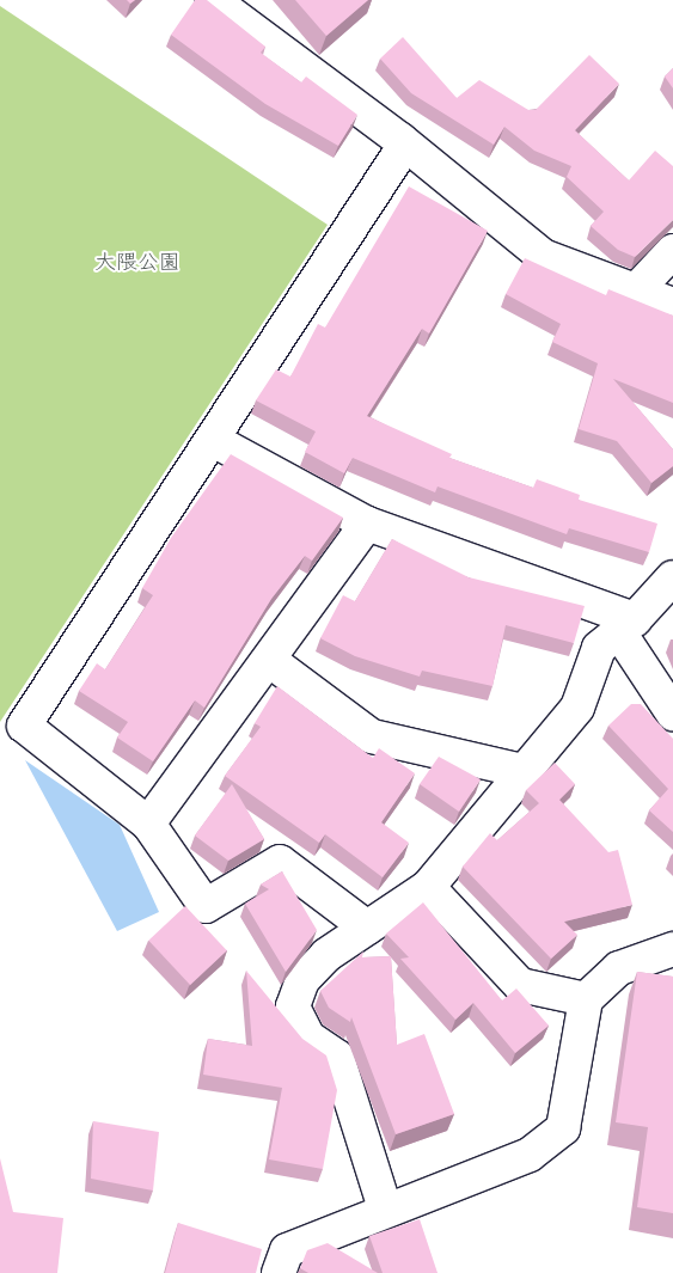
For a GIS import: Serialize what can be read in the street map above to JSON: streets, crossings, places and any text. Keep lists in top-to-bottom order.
{
  "parks": ["大隈公園"]
}
